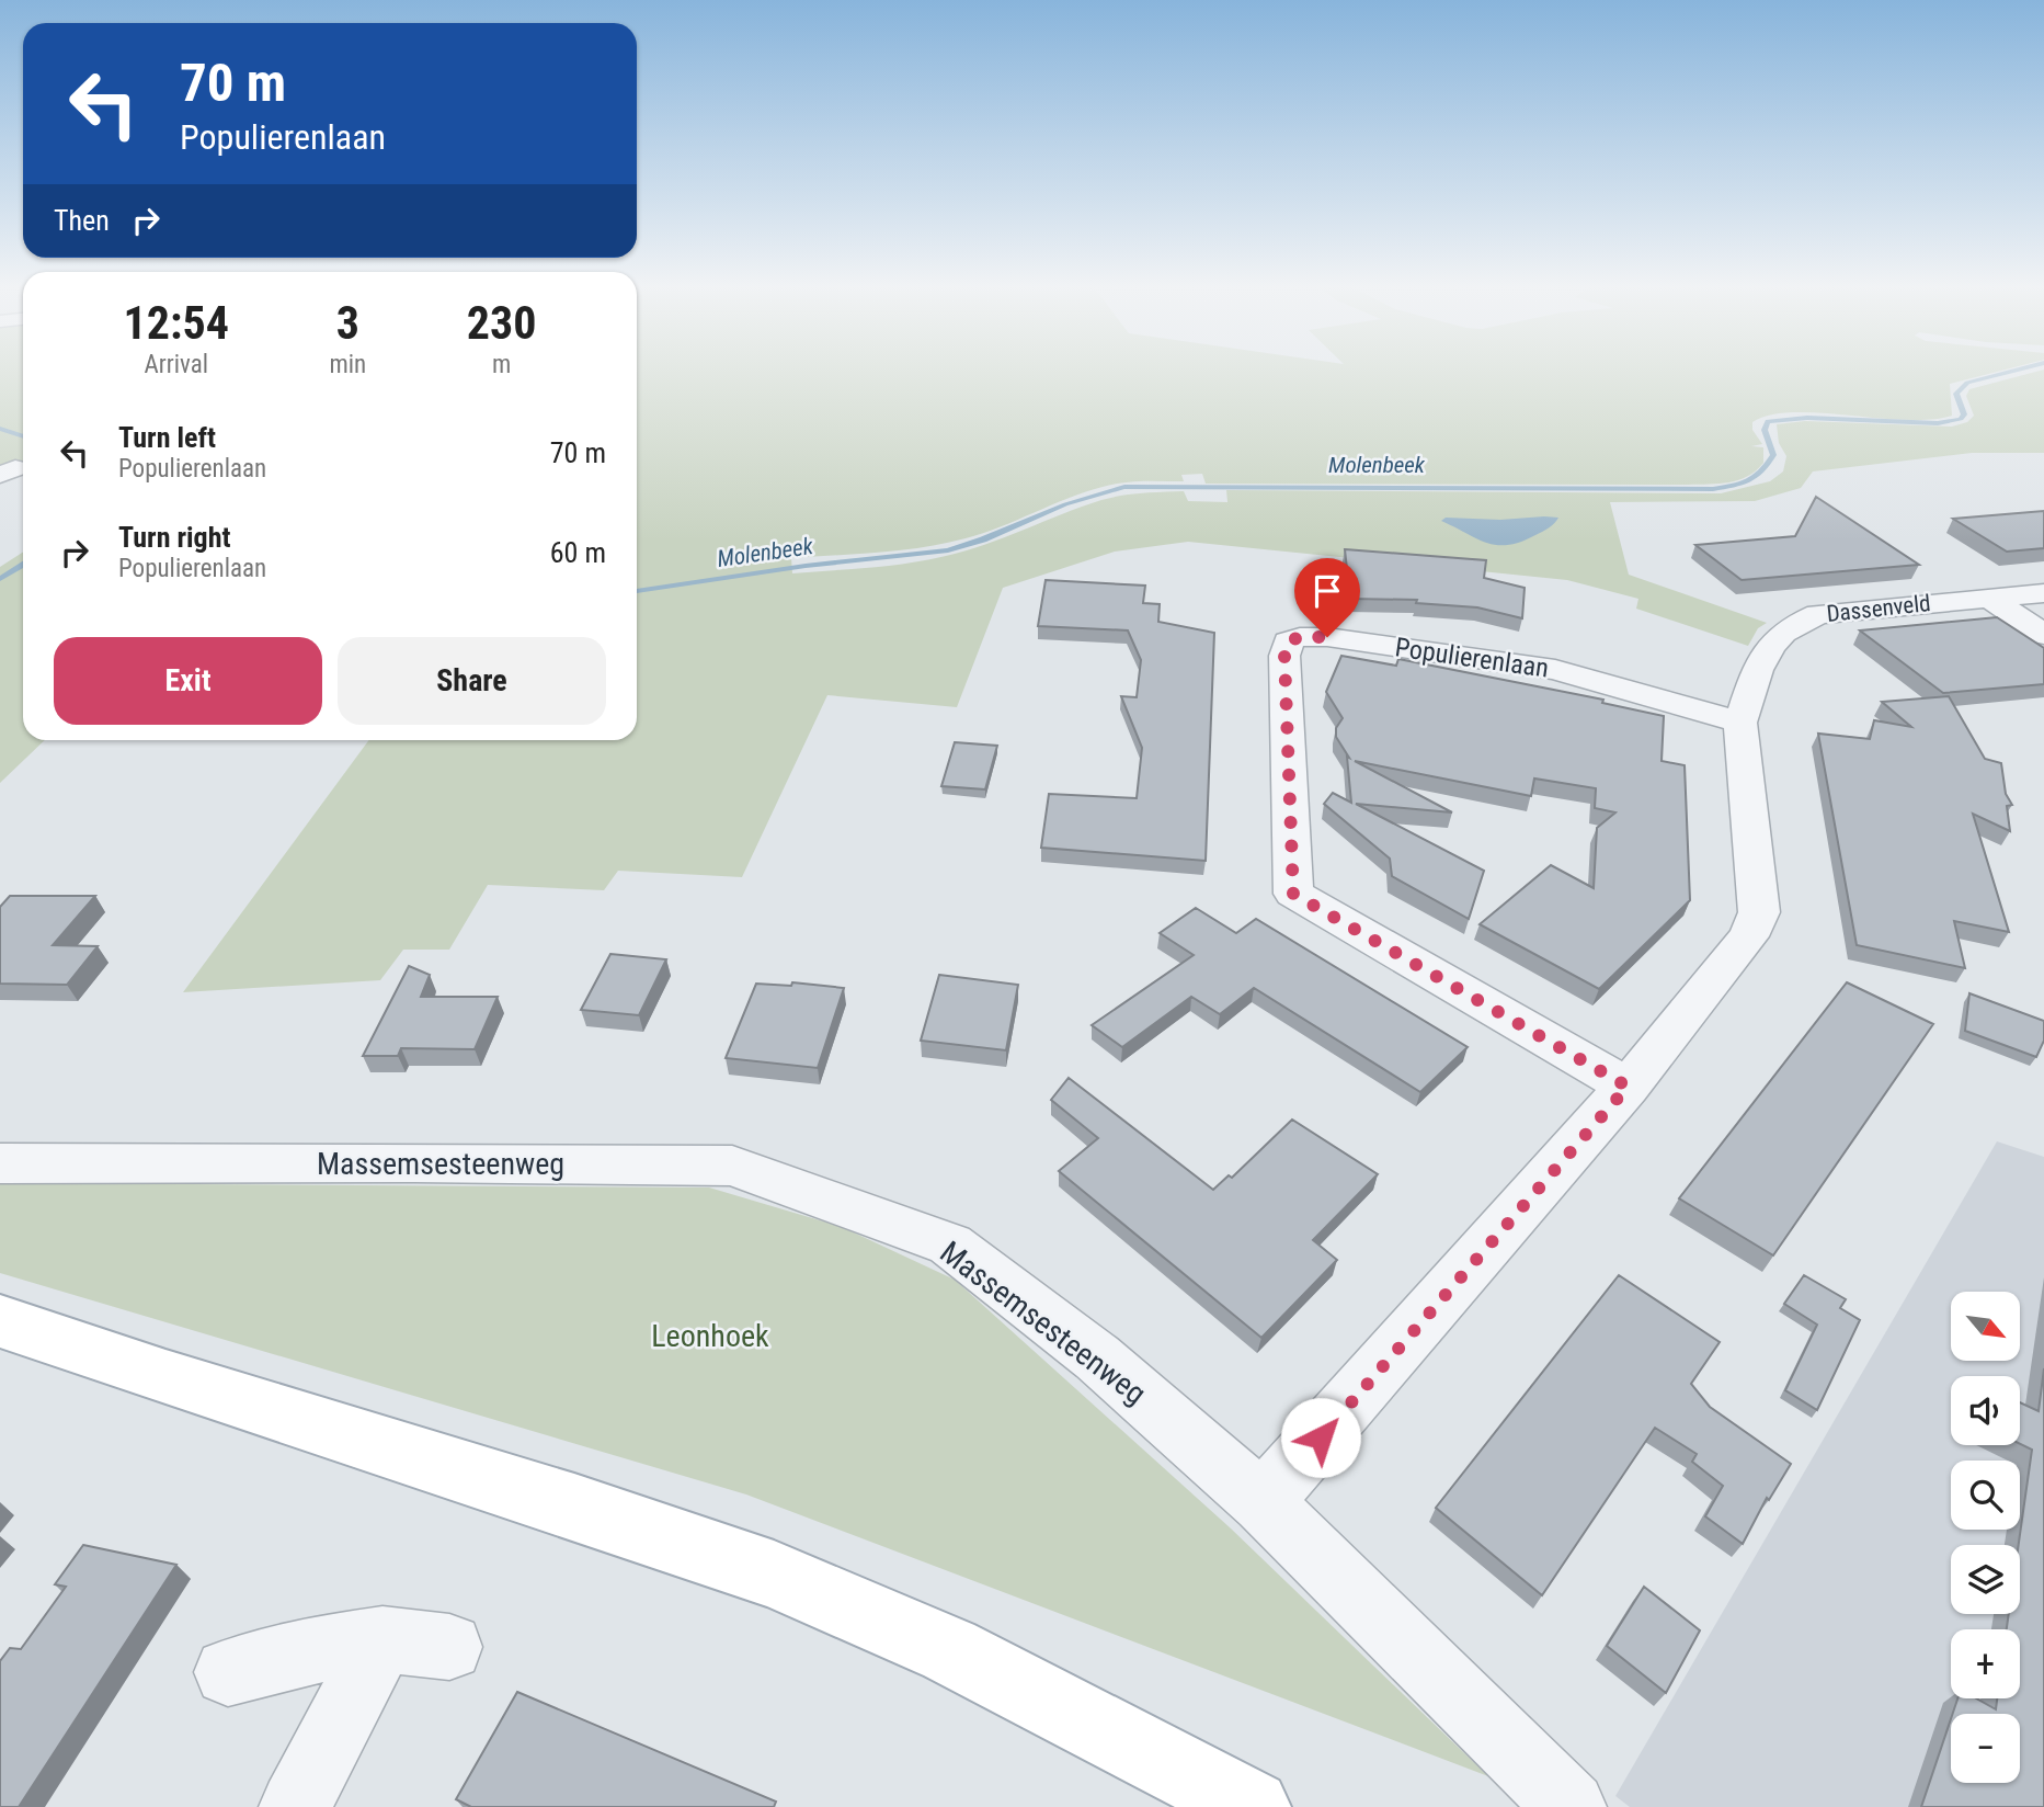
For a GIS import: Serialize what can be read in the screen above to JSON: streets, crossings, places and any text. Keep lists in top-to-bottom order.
{
  "streets": {
    "street": ["Dassenveld", "Populierenlaan", "Massemsesteenweg"]
  },
  "crossings": [
    ["Dassenveld", "Populierenlaan"]
  ],
  "water": ["Molenbeek"],
  "parks": ["Leonhoek"],
  "north": "bottom right",
  "page": {
    "turn": ["70 m", "Populierenlaan"],
    "then": "Then",
    "eta": [
      "12:54",
      "Arrival",
      "3",
      "min",
      "230",
      "m"
    ],
    "list": [
      {
        "name": "Turn left",
        "note": "Populierenlaan",
        "value": "70 m"
      },
      {
        "name": "Turn right",
        "note": "Populierenlaan",
        "value": "60 m"
      }
    ],
    "buttons": ["Exit", "Share"],
    "map_buttons": ["+", "−"]
  }
}
